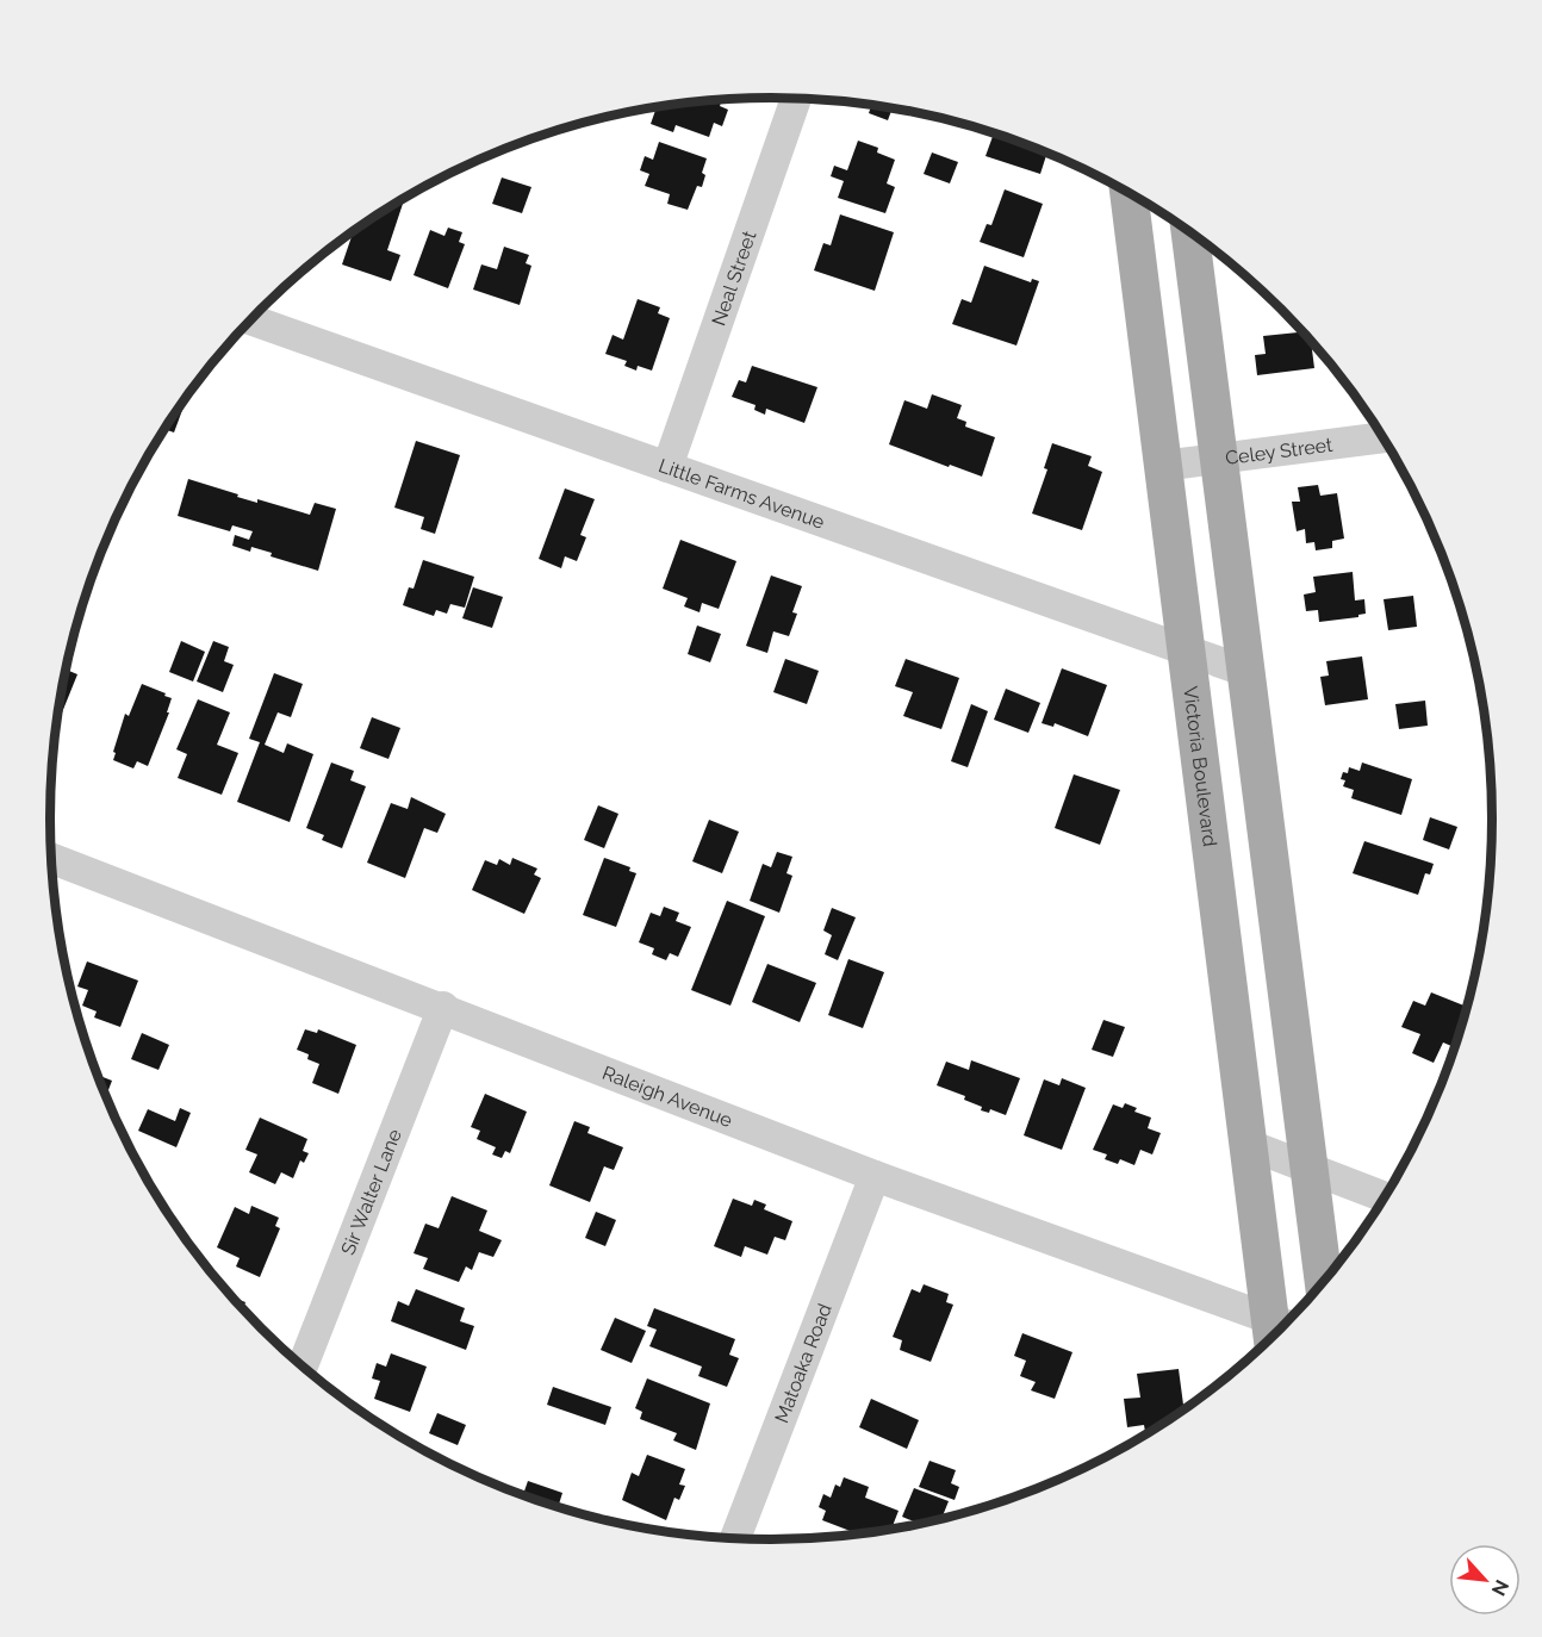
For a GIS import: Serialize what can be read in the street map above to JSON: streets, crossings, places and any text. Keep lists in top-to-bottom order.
{
  "streets": {
    "main road": ["Victoria Boulevard"],
    "street": [
      "Neal Street",
      "Celey Street",
      "Little Farms Avenue",
      "Raleigh Avenue",
      "Sir Walter Lane",
      "Matoaka Road"
    ]
  },
  "crossings": [
    ["Neal Street", "Little Farms Avenue"],
    ["Celey Street", "Victoria Boulevard"],
    ["Little Farms Avenue", "Victoria Boulevard"],
    ["Raleigh Avenue", "Sir Walter Lane"],
    ["Raleigh Avenue", "Matoaka Road"]
  ],
  "north": "bottom right"
}
